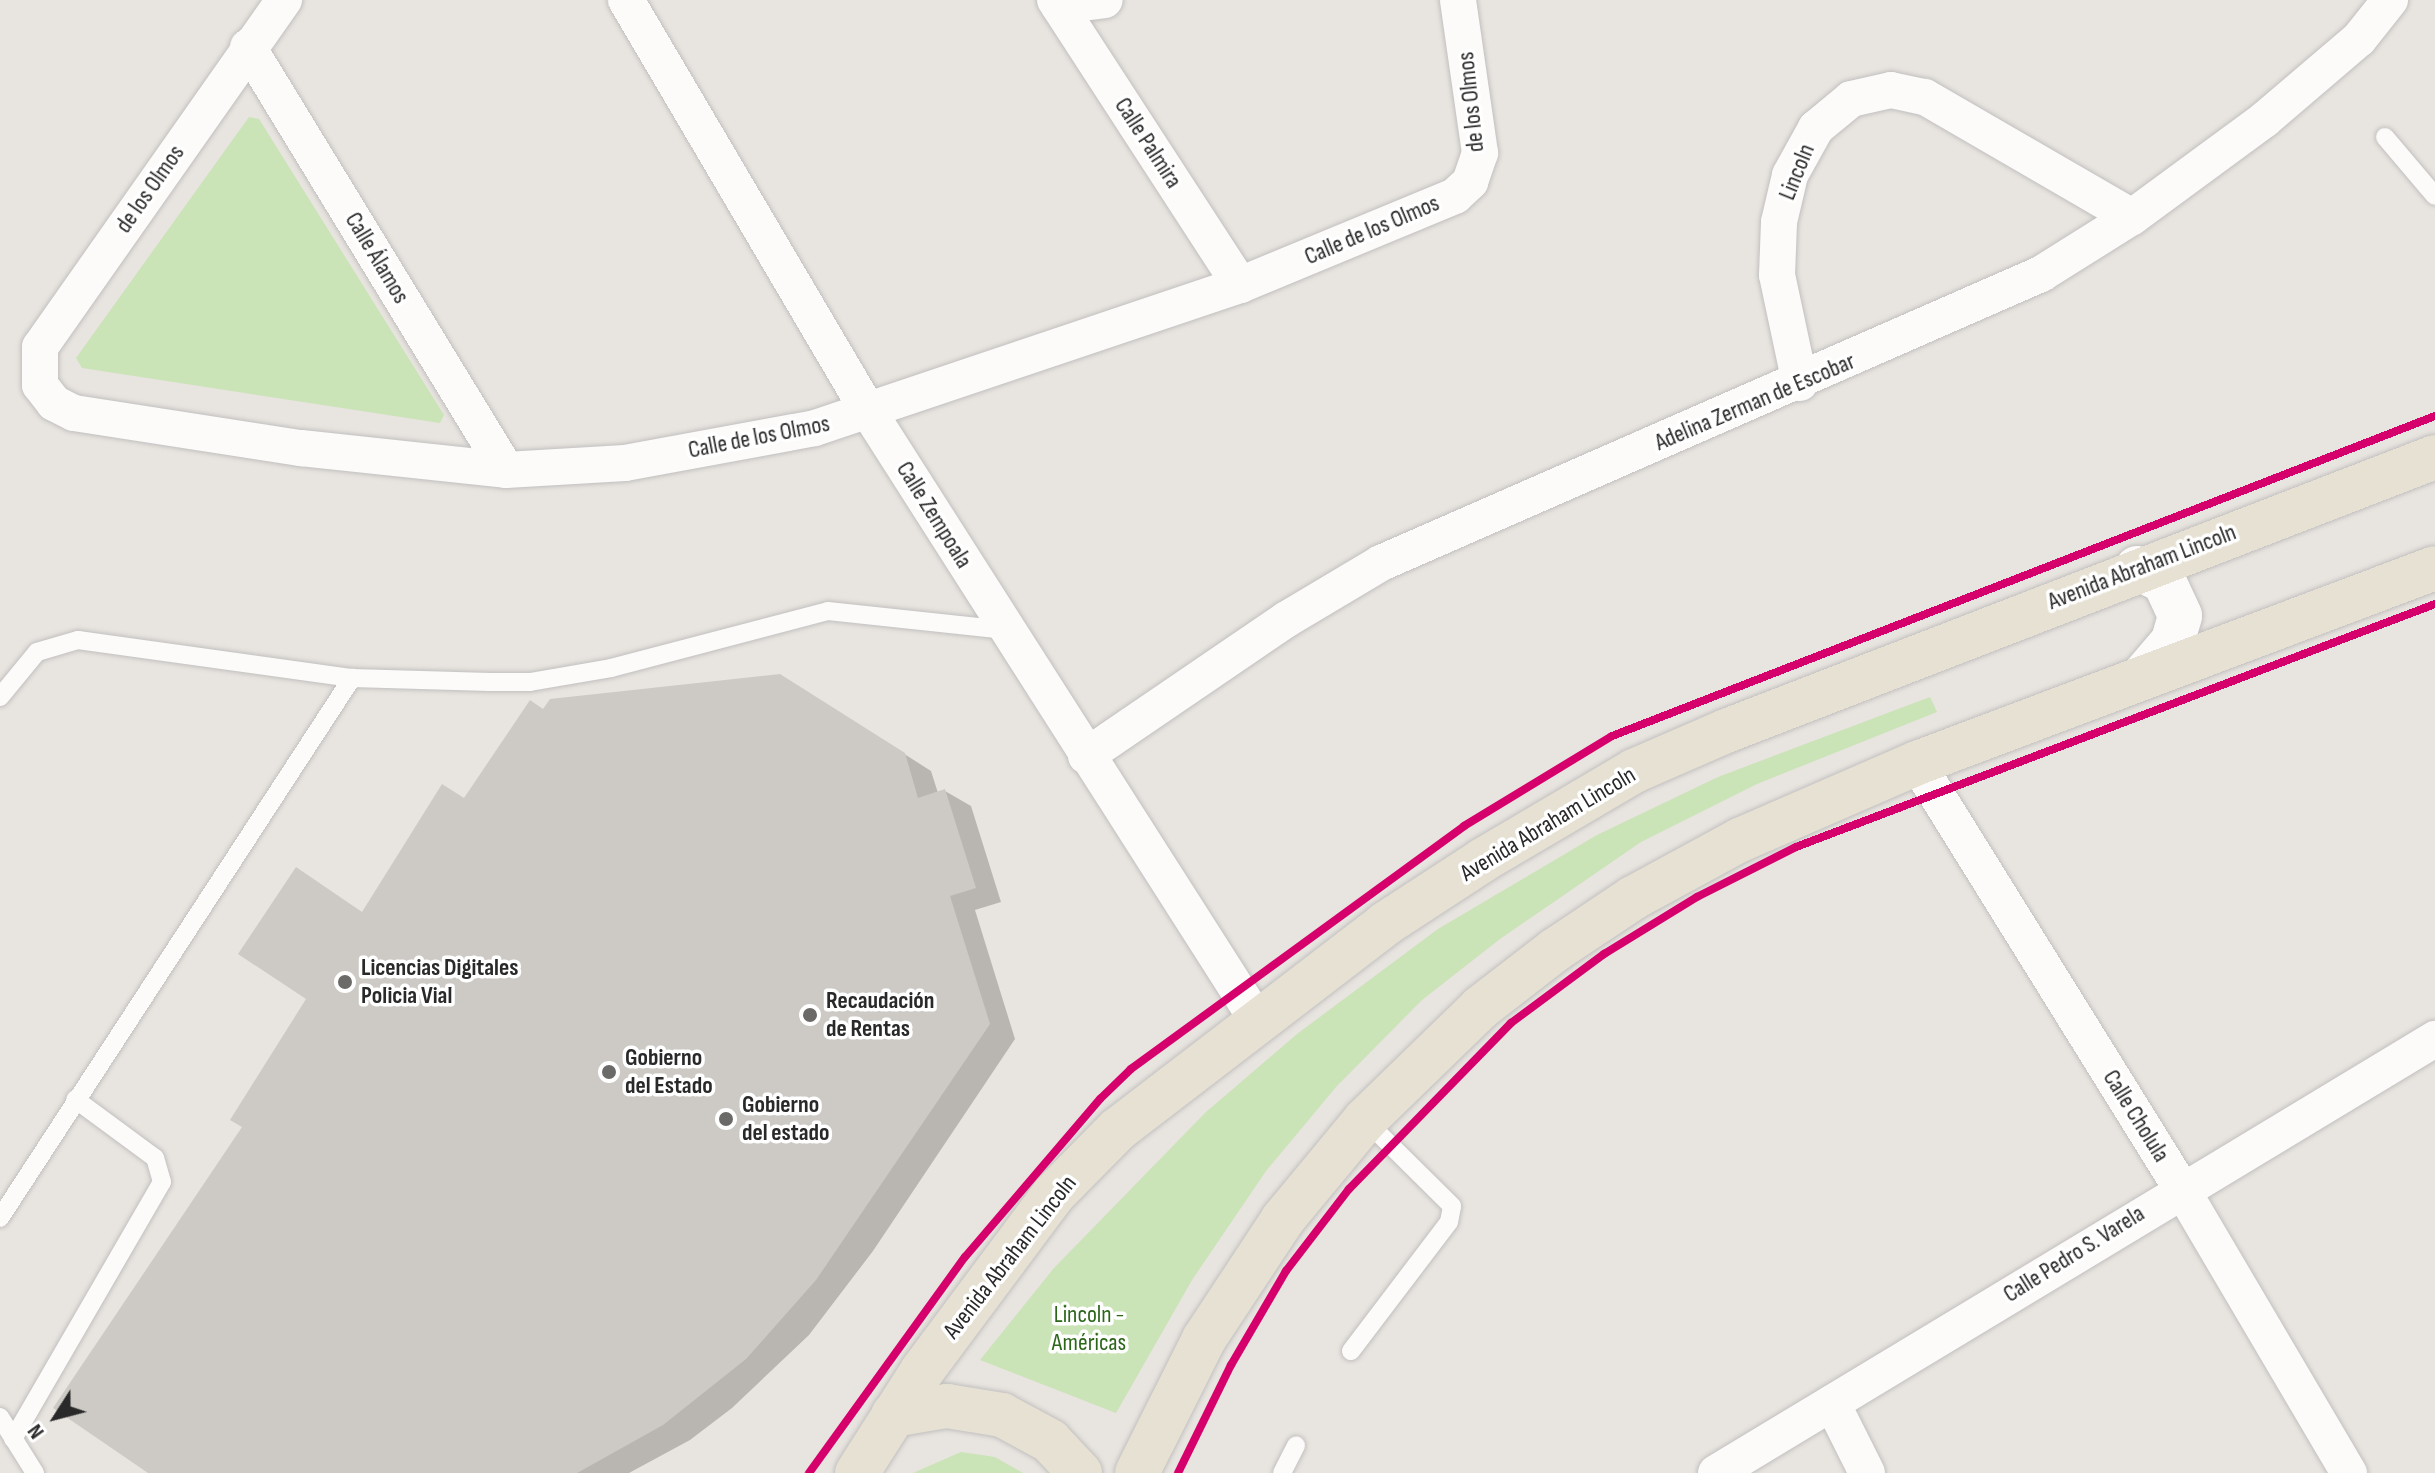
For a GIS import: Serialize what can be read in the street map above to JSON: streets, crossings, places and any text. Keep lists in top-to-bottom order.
{
  "streets": {
    "main road": ["Avenida Abraham Lincoln"],
    "street": [
      "de los Olmos",
      "Calle Palmira",
      "Lincoln",
      "Calle de los Olmos",
      "Calle Álamos",
      "Adelina Zerman de Escobar",
      "Calle Zempoala",
      "Calle Cholula",
      "Calle Pedro S. Varela"
    ]
  },
  "crossings": [
    ["de los Olmos", "Calle de los Olmos"],
    ["de los Olmos", "Calle Álamos"],
    ["Calle Palmira", "Calle de los Olmos"],
    ["Lincoln", "Adelina Zerman de Escobar"],
    ["Calle de los Olmos", "Calle Álamos"],
    ["Calle de los Olmos", "Calle Zempoala"],
    ["Adelina Zerman de Escobar", "Calle Zempoala"],
    ["Calle Zempoala", "Avenida Abraham Lincoln"],
    ["Calle Cholula", "Calle Pedro S. Varela"]
  ],
  "parks": ["Lincoln - Américas"],
  "places": [
    "Licencias Digitales Policia Vial",
    "Recaudación de Rentas",
    "Gobierno del Estado",
    "Gobierno del estado"
  ],
  "north": "bottom left"
}
